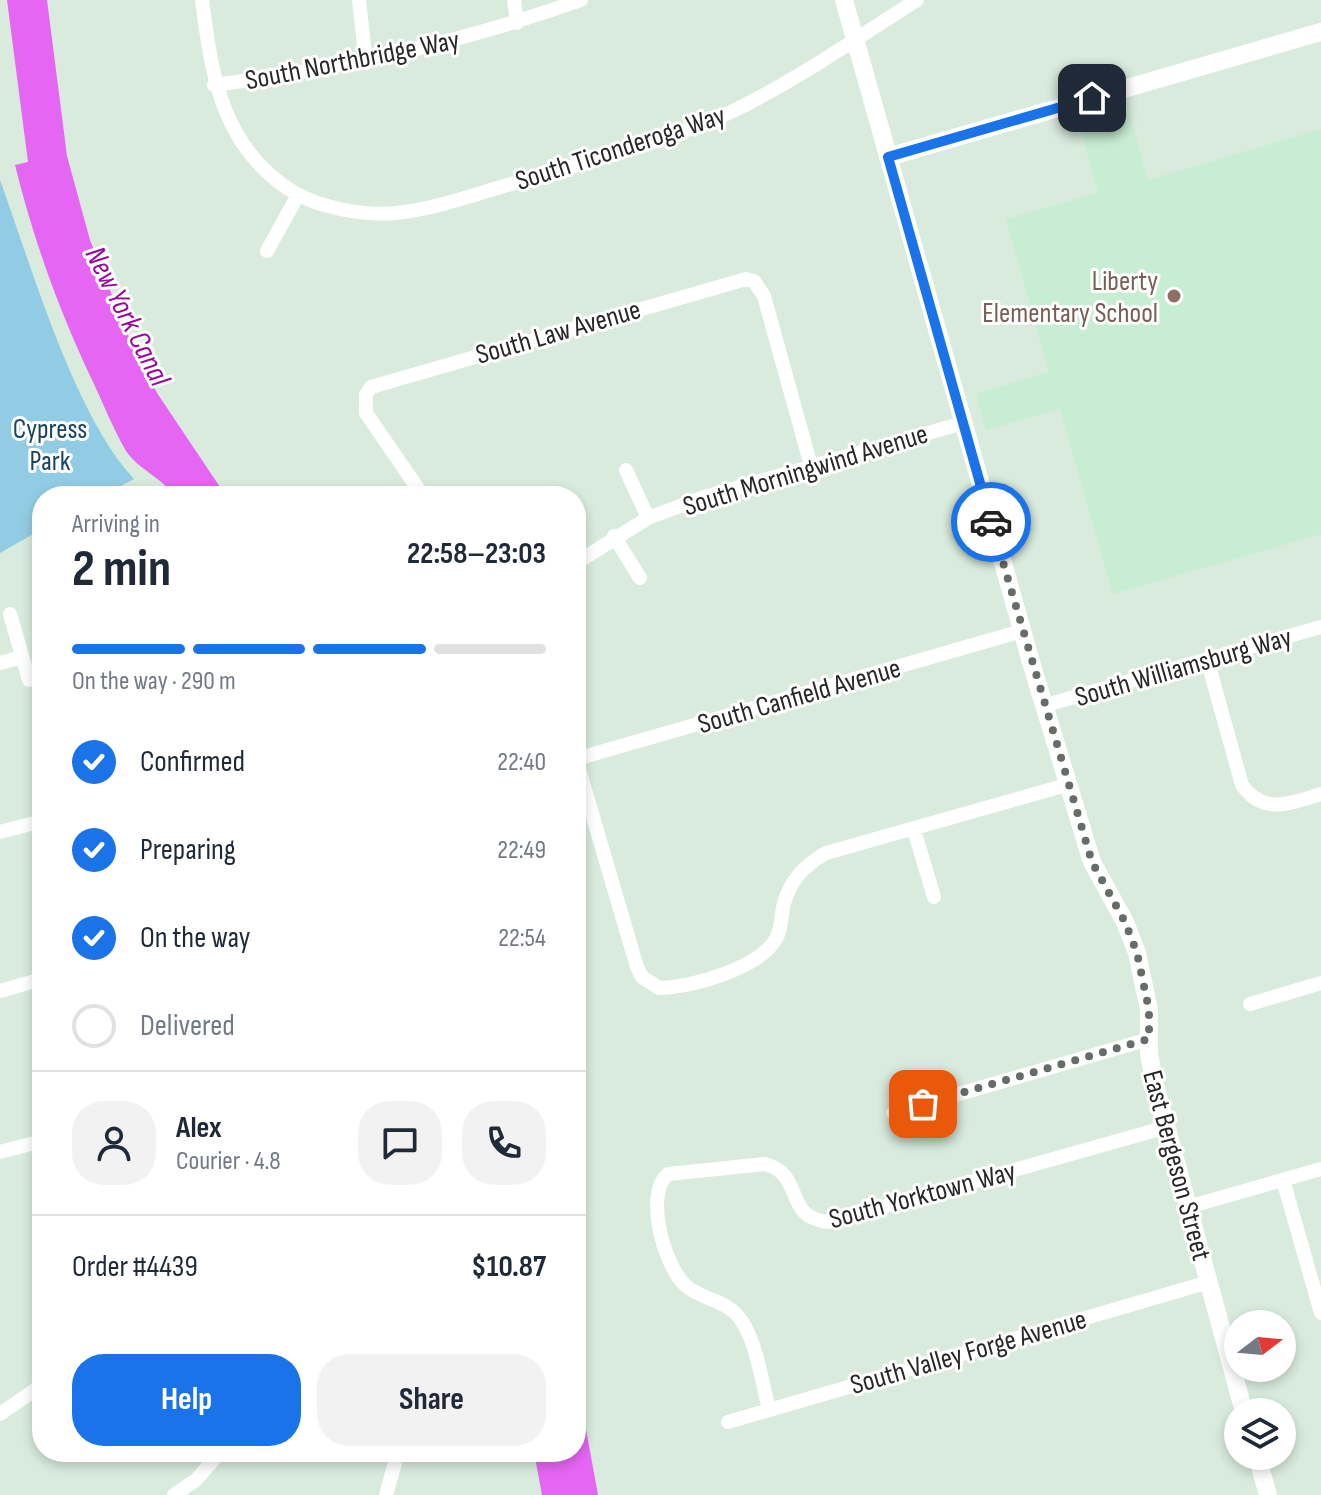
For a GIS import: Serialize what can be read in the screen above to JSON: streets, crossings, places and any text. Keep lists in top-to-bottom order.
{
  "streets": {
    "street": [
      "South Northbridge Way",
      "South Ticonderoga Way",
      "South Law Avenue",
      "South Morningwind Avenue",
      "South Williamsburg Way",
      "South Canfield Avenue",
      "East Bergeson Street",
      "South Yorktown Way",
      "South Valley Forge Avenue"
    ]
  },
  "crossings": [
    ["South Northbridge Way", "South Ticonderoga Way"],
    ["South Ticonderoga Way", "East Bergeson Street"],
    ["South Law Avenue", "South Morningwind Avenue"],
    ["South Morningwind Avenue", "East Bergeson Street"],
    ["South Williamsburg Way", "East Bergeson Street"],
    ["South Canfield Avenue", "East Bergeson Street"],
    ["East Bergeson Street", "South Yorktown Way"],
    ["East Bergeson Street", "South Valley Forge Avenue"],
    ["South Yorktown Way", "South Valley Forge Avenue"]
  ],
  "water": ["New York Canal"],
  "parks": ["Cypress Park"],
  "places": ["Liberty Elementary School"],
  "north": "right",
  "page": {
    "heading": ["2 min", "Arriving in", "22:58–23:03"],
    "panel": [
      "Alex",
      "Courier · 4.8",
      "Order #4439",
      "$10.87"
    ],
    "bar": "On the way · 290 m",
    "list": [
      ["Confirmed", "22:40"],
      ["Preparing", "22:49"],
      ["On the way", "22:54"],
      "Delivered"
    ],
    "buttons": ["Help", "Share"]
  }
}
